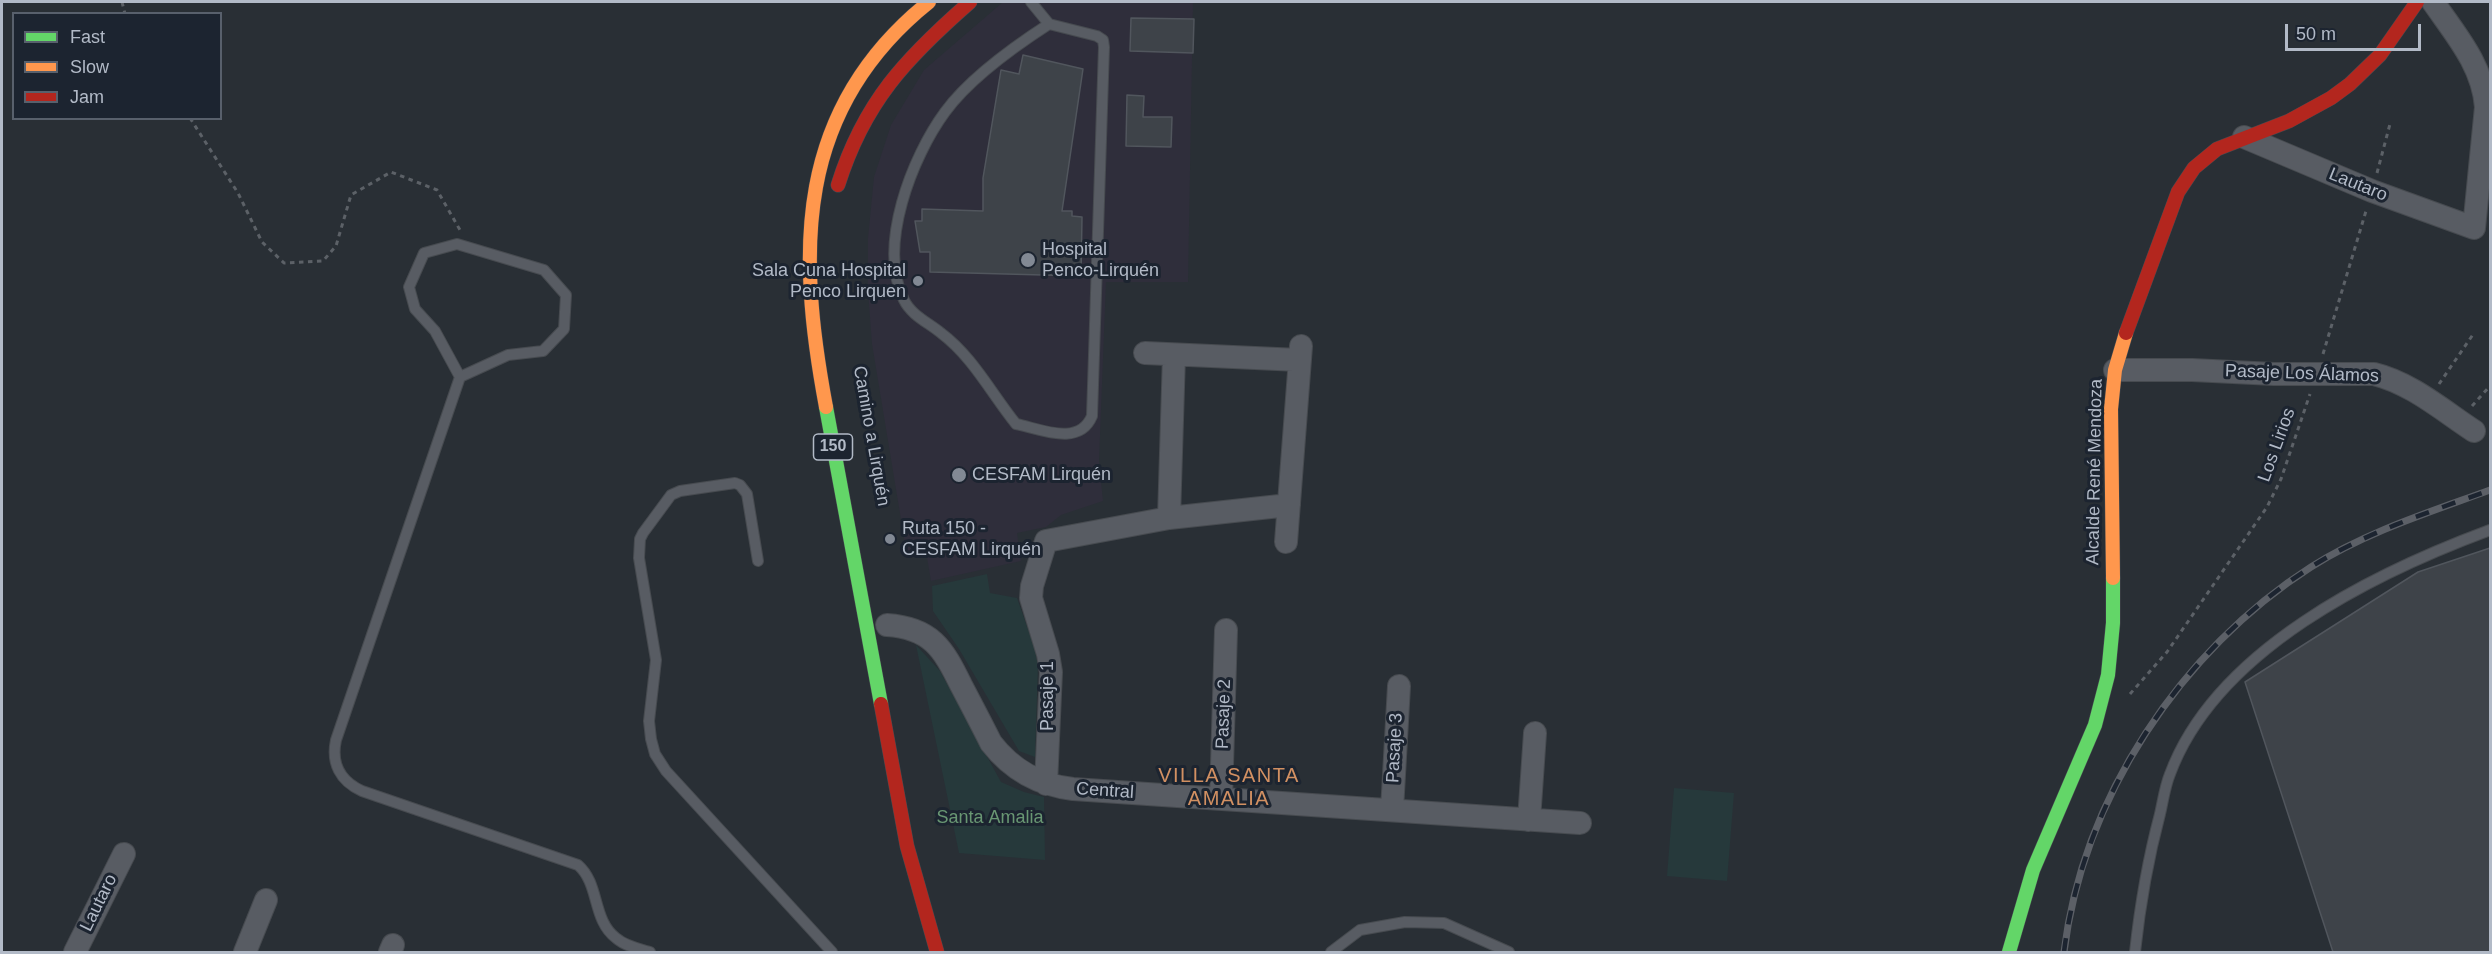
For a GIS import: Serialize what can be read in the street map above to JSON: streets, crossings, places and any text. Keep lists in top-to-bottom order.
{
  "streets": {
    "main road": ["150", "Alcalde René Mendoza"],
    "street": [
      "Lautaro",
      "Pasaje Los Álamos",
      "Pasaje 1",
      "Pasaje 2",
      "Pasaje 3",
      "Central"
    ],
    "path": ["Los Lirios"]
  },
  "crossings": [
    ["Lautaro", "Los Lirios"],
    ["Lautaro", "Alcalde René Mendoza"],
    ["Pasaje Los Álamos", "Los Lirios"],
    ["Pasaje Los Álamos", "Alcalde René Mendoza"],
    ["Pasaje 1", "Central"],
    ["Pasaje 2", "Central"],
    ["Pasaje 3", "Central"]
  ],
  "districts": ["VILLA SANTA AMALIA"],
  "parks": ["Santa Amalia"],
  "places": [
    "Hospital Penco-Lirquén",
    "Sala Cuna Hospital Penco Lirquen",
    "CESFAM Lirquén",
    "Ruta 150 - CESFAM Lirquén"
  ],
  "legend": ["Fast", "Slow", "Jam"],
  "scale_bar": "50 m"
}
